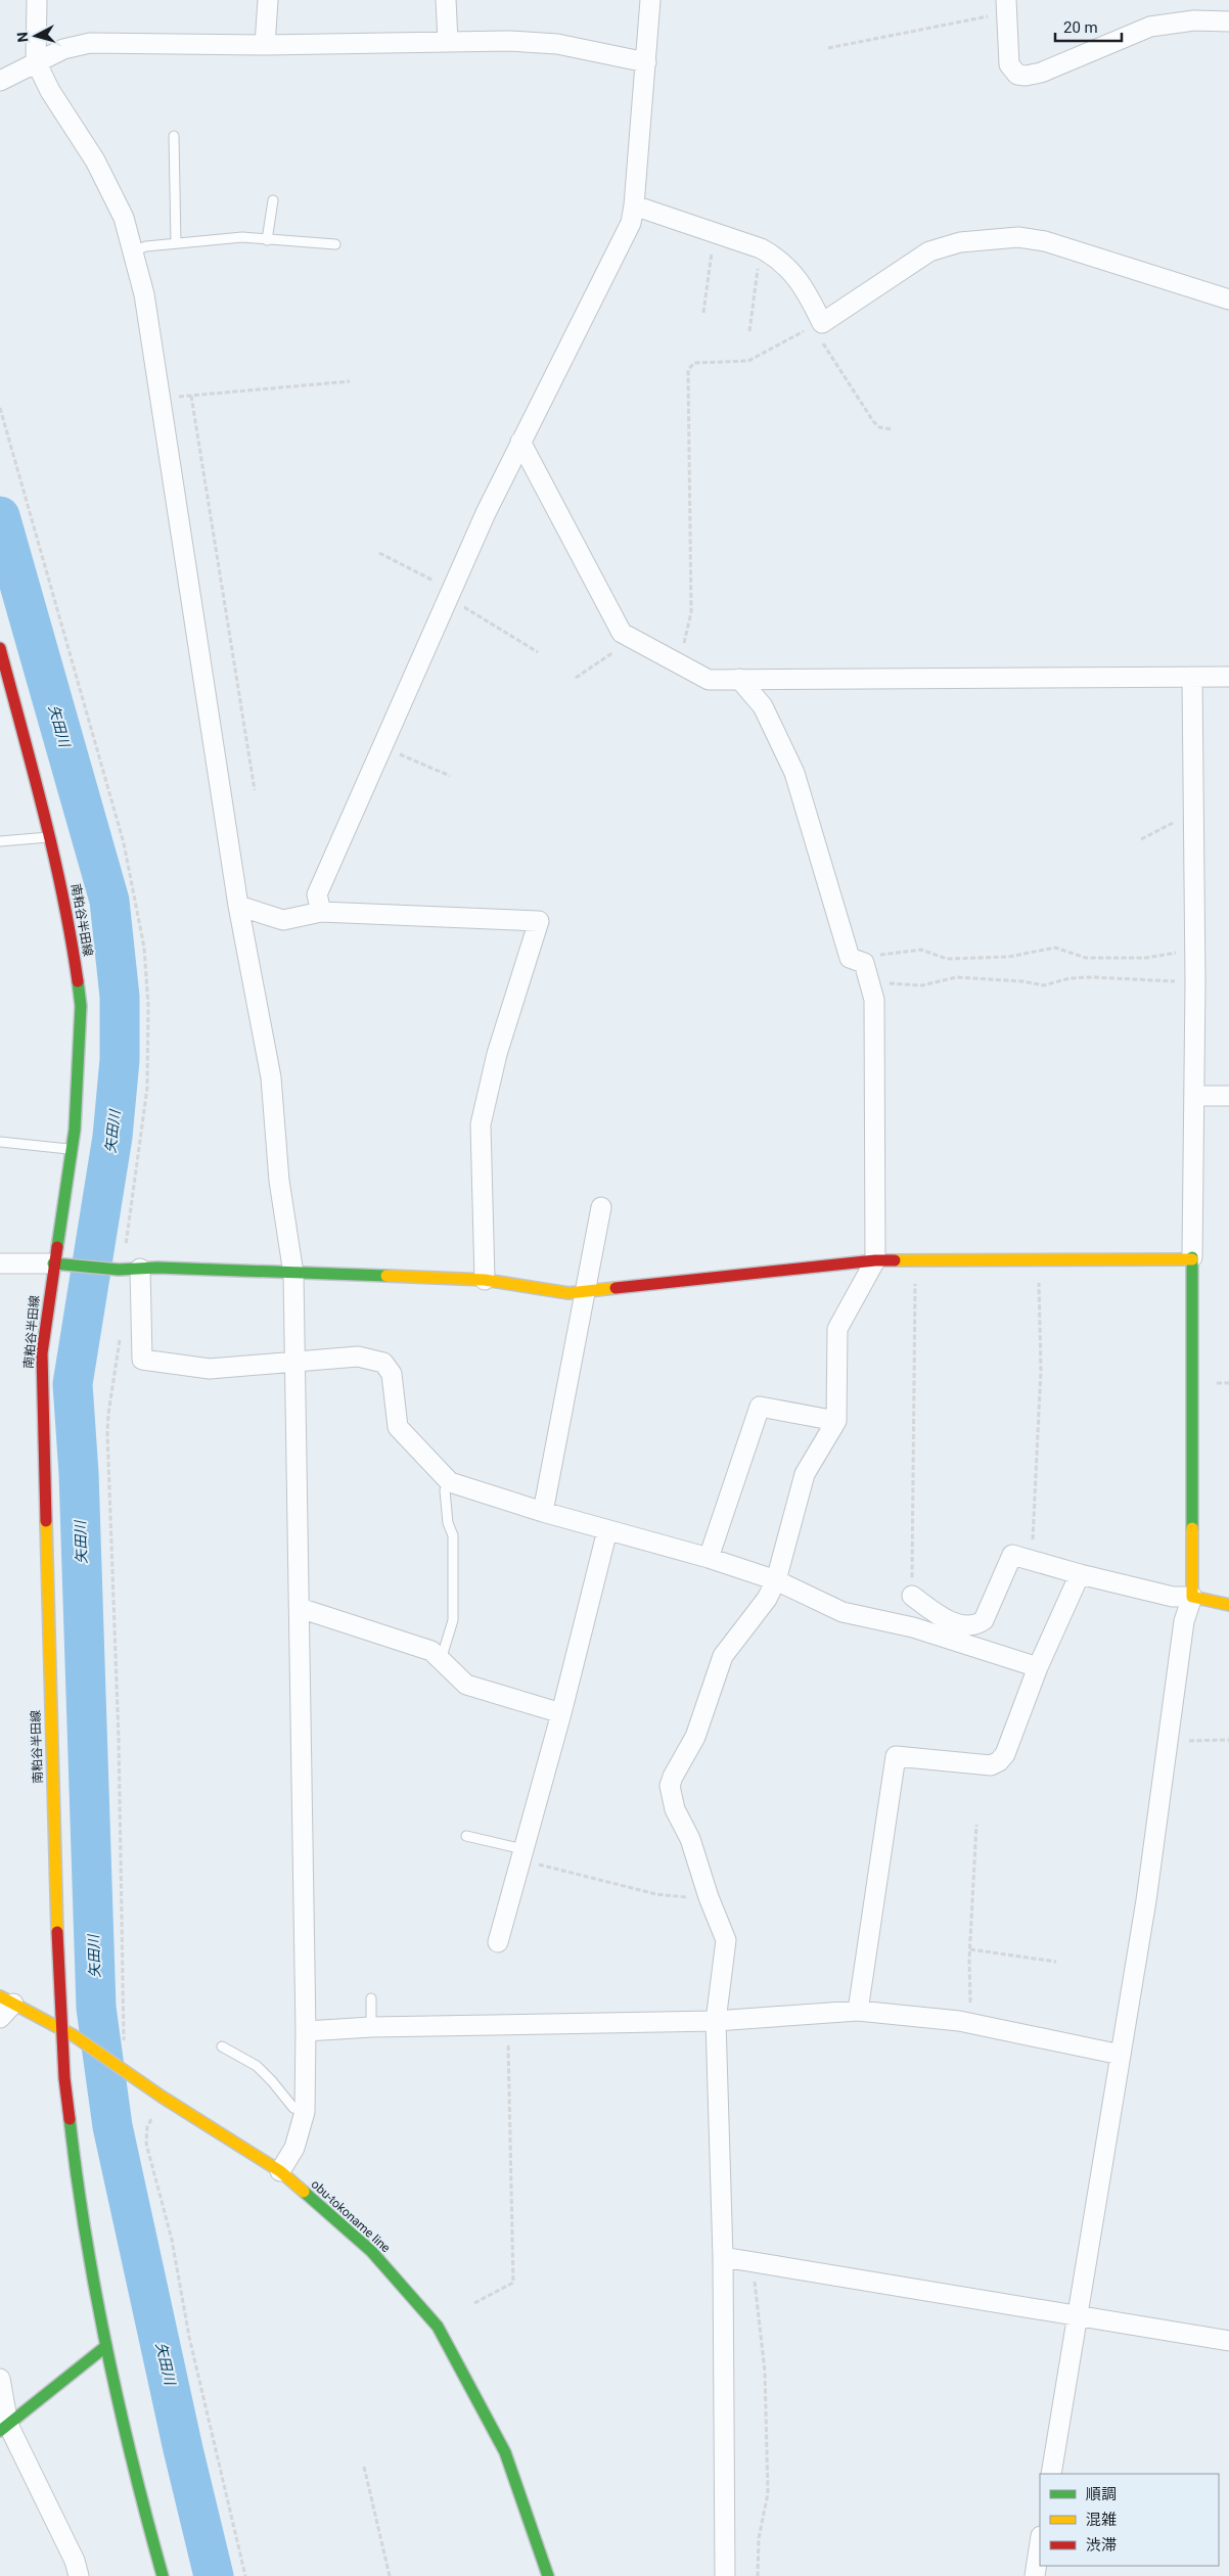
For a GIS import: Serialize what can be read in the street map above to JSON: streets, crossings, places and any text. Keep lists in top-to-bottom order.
{
  "streets": {
    "main road": ["南粕谷半田線", "obu-tokoname line"]
  },
  "crossings": [
    ["南粕谷半田線", "obu-tokoname line"]
  ],
  "water": ["矢田川"],
  "legend": ["順調", "混雑", "渋滞"],
  "scale_bar": "20 m",
  "north": "left"
}
